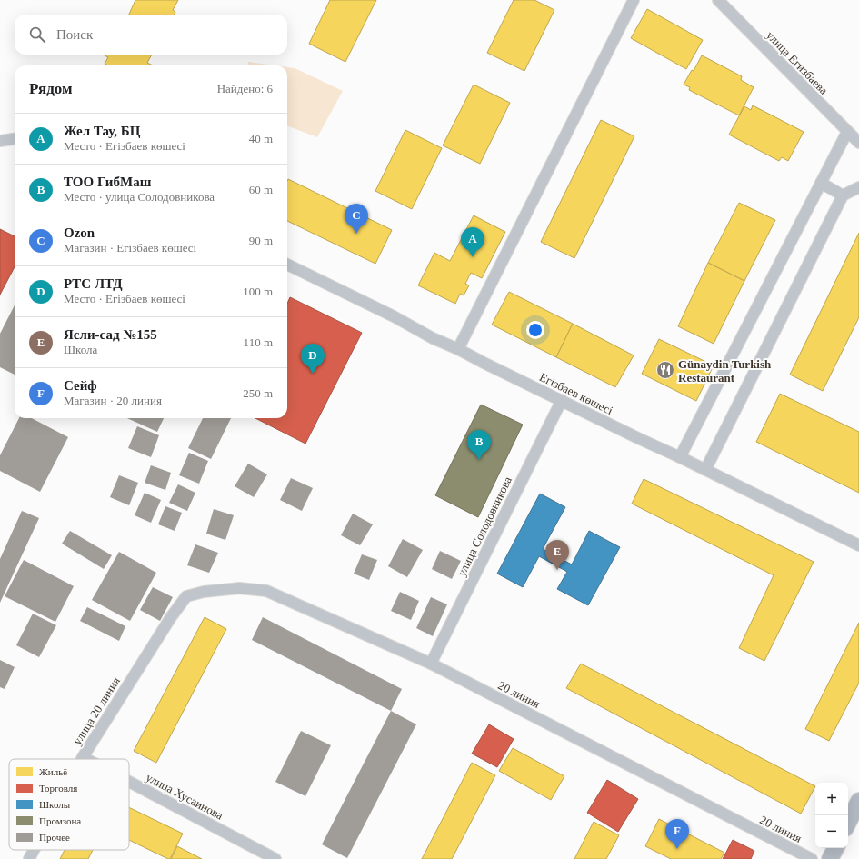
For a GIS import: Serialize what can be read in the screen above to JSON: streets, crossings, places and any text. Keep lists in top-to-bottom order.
{
  "streets": {
    "street": [
      "улица Егизбаева",
      "Егізбаев көшесі",
      "улица Солодовникова",
      "20 линия",
      "улица 20 линия",
      "улица Хусаинова"
    ]
  },
  "crossings": [
    ["Егізбаев көшесі", "улица Солодовникова"],
    ["улица Солодовникова", "20 линия"],
    ["20 линия", "улица 20 линия"],
    ["улица 20 линия", "улица Хусаинова"]
  ],
  "places": {
    "restaurant": ["Günaydin Turkish Restaurant"]
  },
  "legend": [
    "Жильё",
    "Торговля",
    "Школы",
    "Промзона",
    "Прочее"
  ],
  "page": {
    "search": "Поиск",
    "heading": ["Рядом", "Найдено: 6"],
    "list": [
      {
        "mark": "A",
        "name": "Жел Тау, БЦ",
        "note": "Место · Егізбаев көшесі",
        "value": "40 m"
      },
      {
        "mark": "B",
        "name": "ТОО ГибМаш",
        "note": "Место · улица Солодовникова",
        "value": "60 m"
      },
      {
        "mark": "C",
        "name": "Ozon",
        "note": "Магазин · Егізбаев көшесі",
        "value": "90 m"
      },
      {
        "mark": "D",
        "name": "РТС ЛТД",
        "note": "Место · Егізбаев көшесі",
        "value": "100 m"
      },
      {
        "mark": "E",
        "name": "Ясли-сад №155",
        "note": "Школа",
        "value": "110 m"
      },
      {
        "mark": "F",
        "name": "Сейф",
        "note": "Магазин · 20 линия",
        "value": "250 m"
      }
    ],
    "pins": [
      "C",
      "A",
      "D",
      "B",
      "E",
      "F"
    ],
    "map_buttons": ["+", "−"]
  }
}
